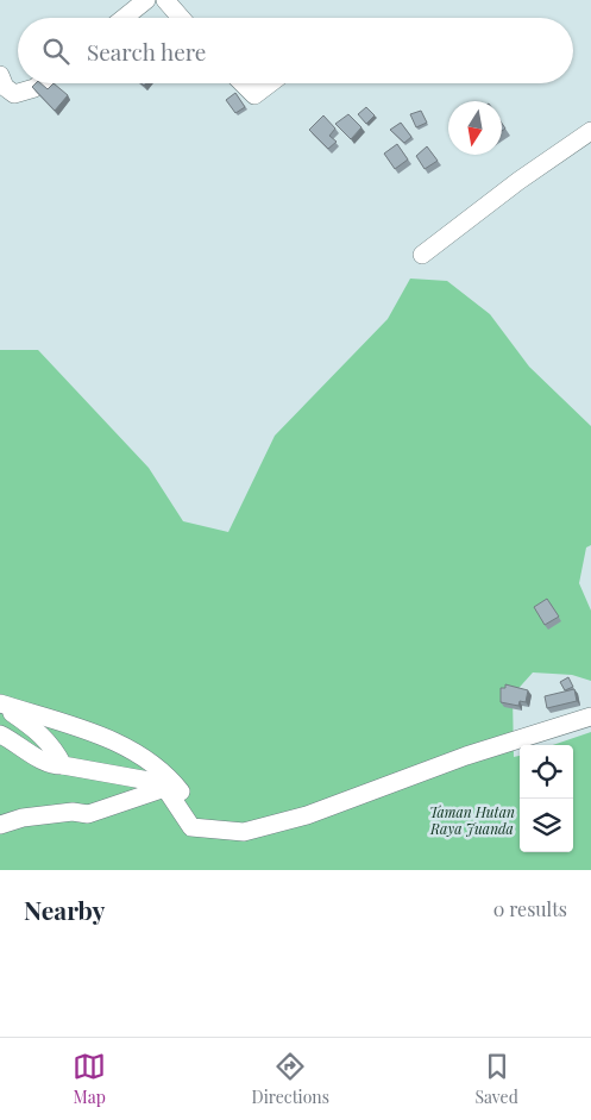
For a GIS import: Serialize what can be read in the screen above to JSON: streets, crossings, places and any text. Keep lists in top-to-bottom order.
{
  "parks": ["Taman Hutan Raya Juanda"],
  "north": "bottom",
  "page": {
    "search": "Search here",
    "heading": ["Nearby", "0 results"],
    "nav": ["Map", "Directions", "Saved"]
  }
}
